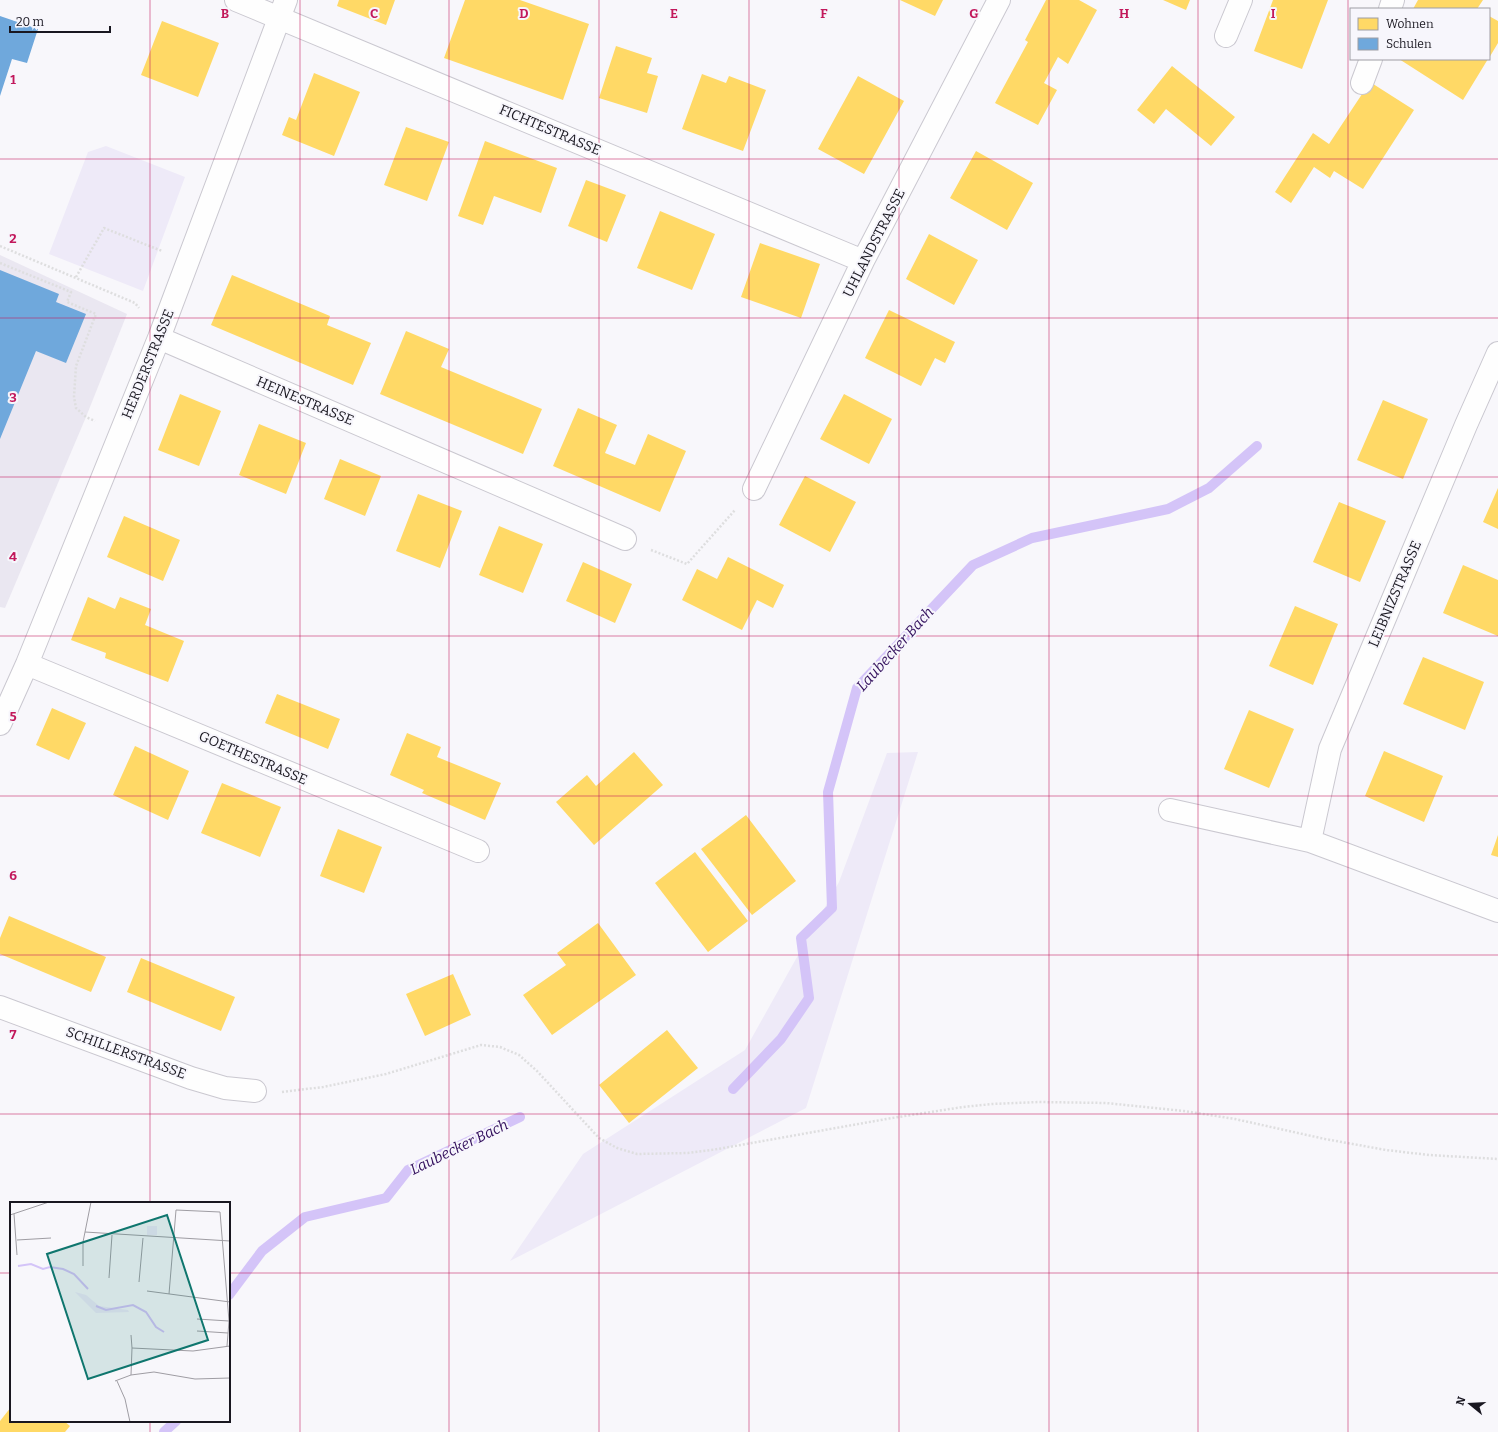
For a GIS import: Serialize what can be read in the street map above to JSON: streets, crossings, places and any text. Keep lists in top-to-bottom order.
{
  "streets": {
    "street": [
      "FICHTESTRASSE",
      "UHLANDSTRASSE",
      "HERDERSTRASSE",
      "HEINESTRASSE",
      "LEIBNIZSTRASSE",
      "GOETHESTRASSE",
      "SCHILLERSTRASSE"
    ]
  },
  "crossings": [
    ["FICHTESTRASSE", "UHLANDSTRASSE"],
    ["FICHTESTRASSE", "HERDERSTRASSE"],
    ["HERDERSTRASSE", "HEINESTRASSE"],
    ["HERDERSTRASSE", "GOETHESTRASSE"]
  ],
  "water": ["Laubecker Bach"],
  "legend": ["Wohnen", "Schulen"],
  "scale_bar": "20 m",
  "north": "left",
  "grid": {
    "columns": [
      "B",
      "C",
      "D",
      "E",
      "F",
      "G",
      "H",
      "I"
    ],
    "rows": [
      "1",
      "2",
      "3",
      "4",
      "5",
      "6",
      "7"
    ]
  }
}
